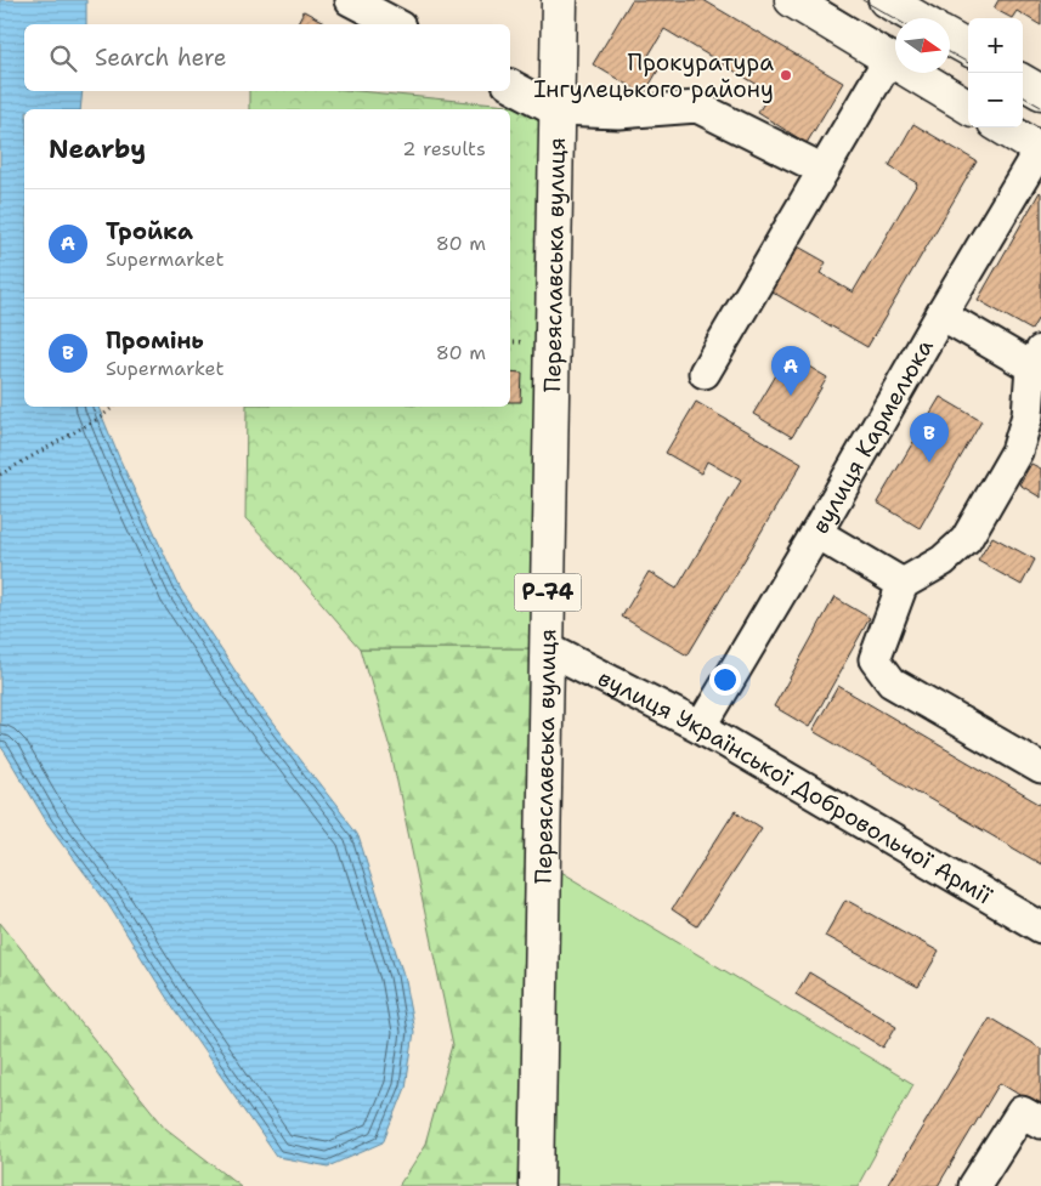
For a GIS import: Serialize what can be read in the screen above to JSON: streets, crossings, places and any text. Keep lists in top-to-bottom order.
{
  "streets": {
    "main road": ["Переяславська вулиця", "Р-74"],
    "street": ["вулиця Кармелюка", "вулиця Української Добровольчої Армії"]
  },
  "crossings": [
    ["Переяславська вулиця", "вулиця Української Добровольчої Армії"],
    ["вулиця Кармелюка", "вулиця Української Добровольчої Армії"]
  ],
  "places": ["Прокуратура Інгулецького району"],
  "north": "right",
  "page": {
    "map_buttons": ["+", "−"],
    "search": "Search here",
    "heading": ["Nearby", "2 results"],
    "list": [
      {
        "mark": "A",
        "name": "Тройка",
        "note": "Supermarket",
        "value": "80 m"
      },
      {
        "mark": "B",
        "name": "Промінь",
        "note": "Supermarket",
        "value": "80 m"
      }
    ],
    "pins": ["A", "B"]
  }
}
